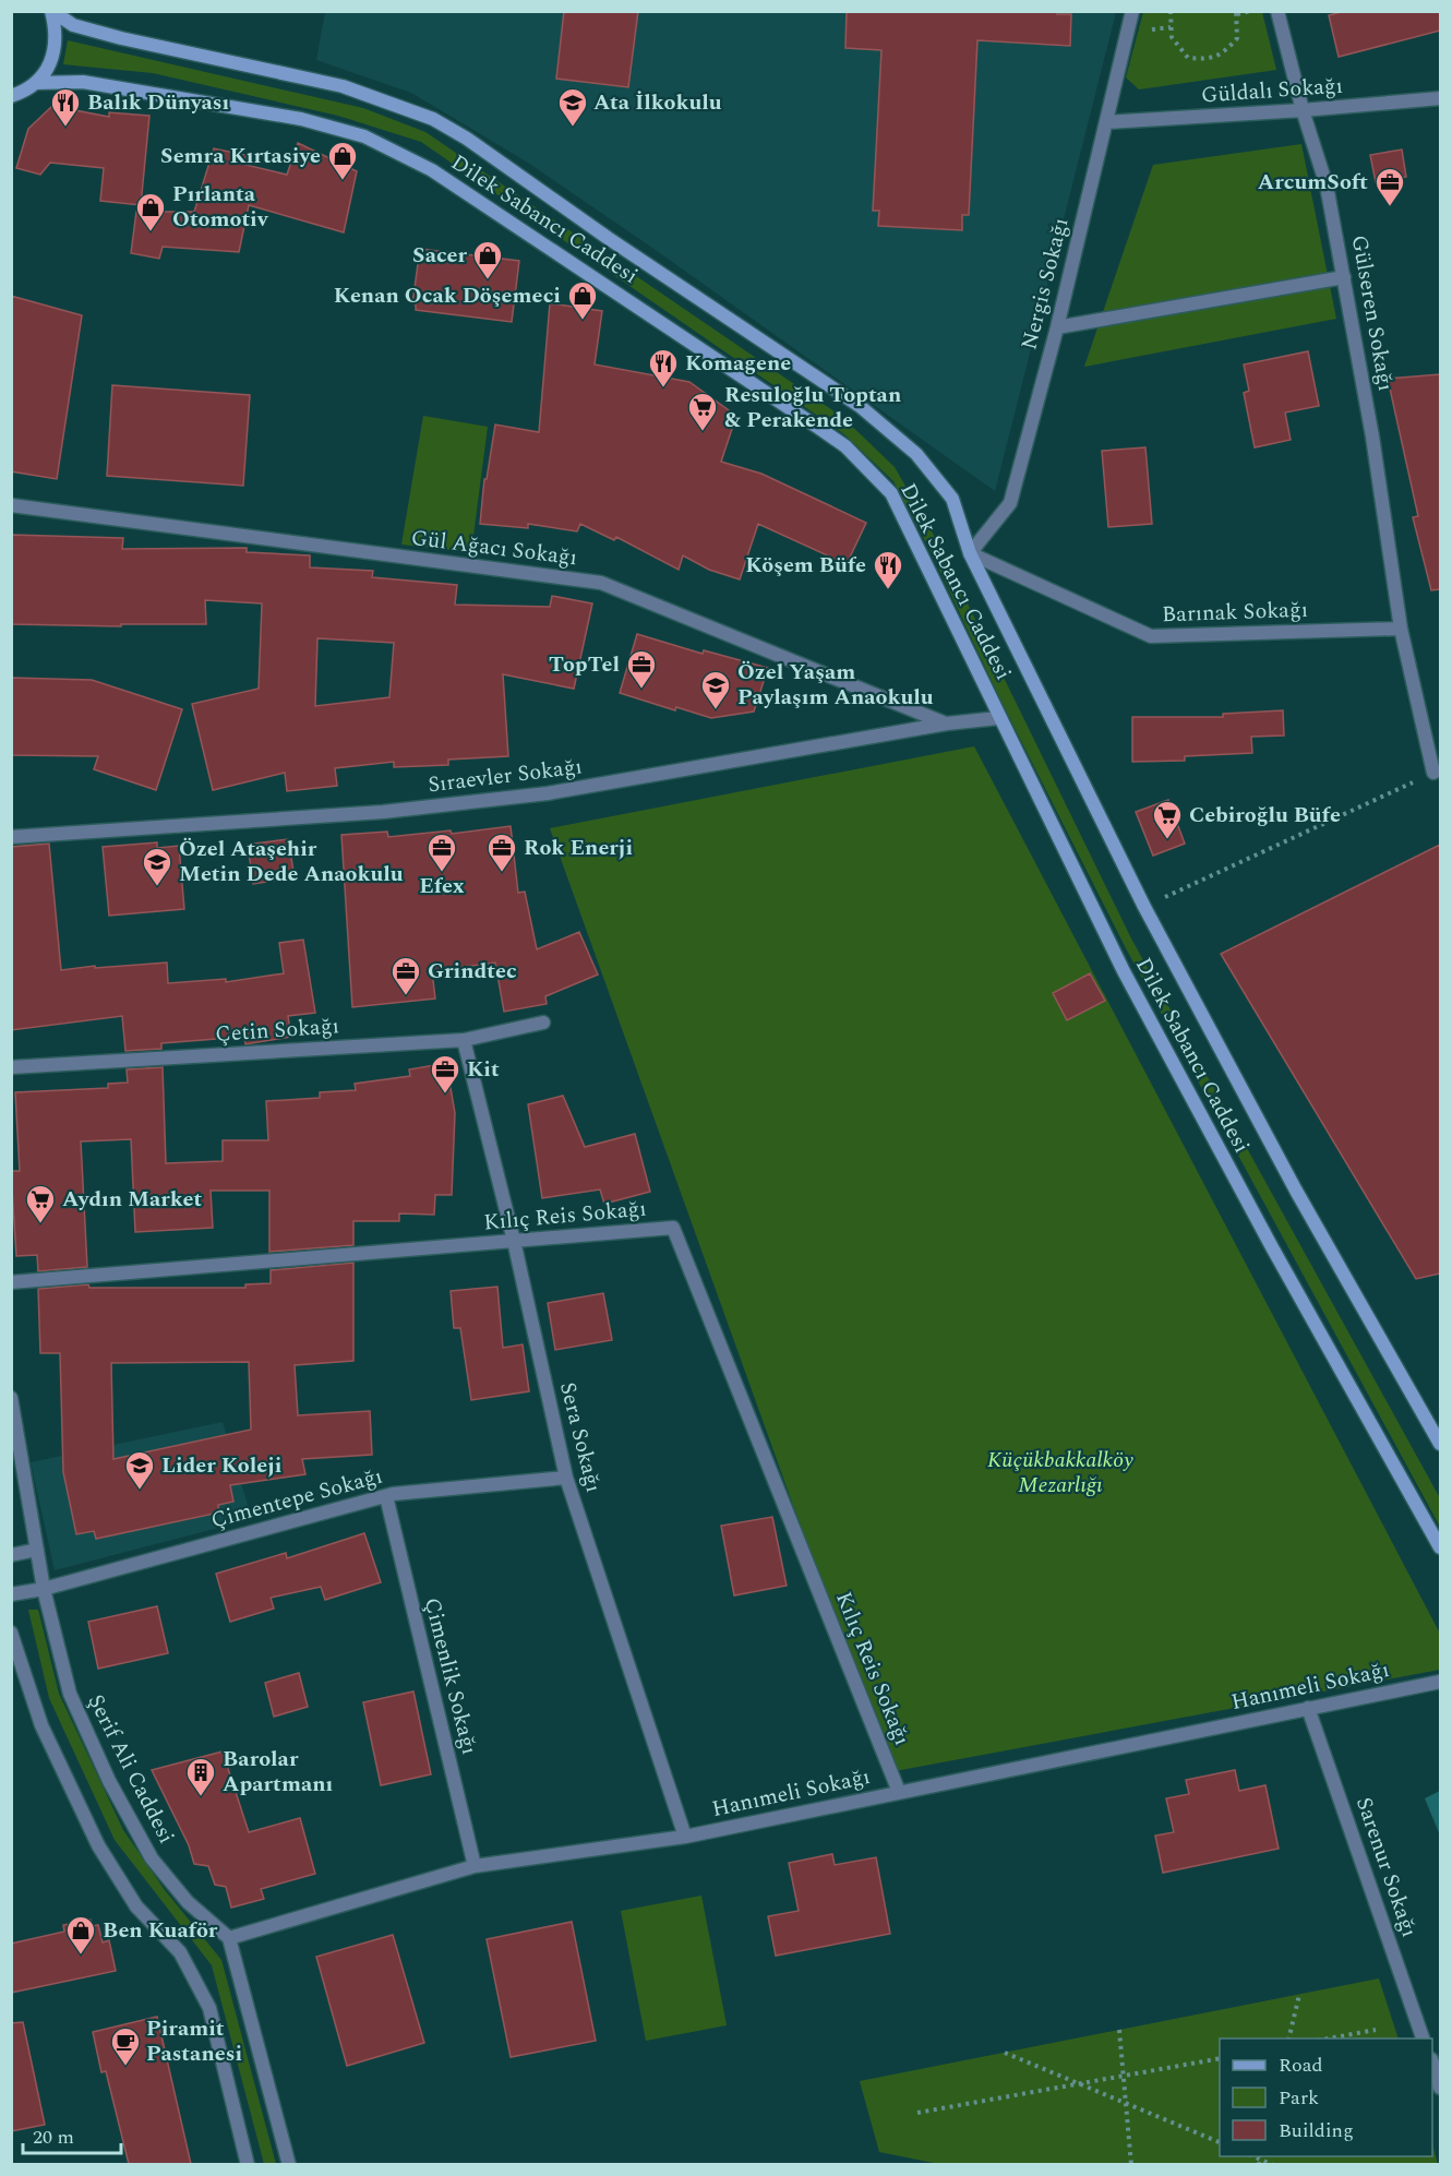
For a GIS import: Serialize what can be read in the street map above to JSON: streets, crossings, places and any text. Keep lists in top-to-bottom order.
{
  "streets": {
    "main road": ["Dilek Sabancı Caddesi"],
    "street": [
      "Güldalı Sokağı",
      "Nergis Sokağı",
      "Gülseren Sokağı",
      "Gül Ağacı Sokağı",
      "Barınak Sokağı",
      "Sıraevler Sokağı",
      "Çetin Sokağı",
      "Kılıç Reis Sokağı",
      "Sera Sokağı",
      "Çimentepe Sokağı",
      "Çimenlik Sokağı",
      "Hanımeli Sokağı",
      "Şerif Ali Caddesi",
      "Sarenur Sokağı"
    ]
  },
  "crossings": [
    ["Güldalı Sokağı", "Nergis Sokağı"],
    ["Güldalı Sokağı", "Gülseren Sokağı"],
    ["Dilek Sabancı Caddesi", "Nergis Sokağı"],
    ["Dilek Sabancı Caddesi", "Barınak Sokağı"],
    ["Dilek Sabancı Caddesi", "Sıraevler Sokağı"],
    ["Nergis Sokağı", "Barınak Sokağı"],
    ["Gülseren Sokağı", "Barınak Sokağı"],
    ["Gül Ağacı Sokağı", "Sıraevler Sokağı"],
    ["Çetin Sokağı", "Sera Sokağı"],
    ["Kılıç Reis Sokağı", "Sera Sokağı"],
    ["Kılıç Reis Sokağı", "Hanımeli Sokağı"],
    ["Sera Sokağı", "Çimentepe Sokağı"],
    ["Sera Sokağı", "Hanımeli Sokağı"],
    ["Çimentepe Sokağı", "Çimenlik Sokağı"],
    ["Çimentepe Sokağı", "Şerif Ali Caddesi"],
    ["Çimenlik Sokağı", "Hanımeli Sokağı"],
    ["Hanımeli Sokağı", "Şerif Ali Caddesi"],
    ["Hanımeli Sokağı", "Sarenur Sokağı"]
  ],
  "parks": ["Küçükbakkalköy Mezarlığı"],
  "places": {
    "restaurant": ["Balık Dünyası", "Komagene", "Köşem Büfe"],
    "school or university": [
      "Ata İlkokulu",
      "Özel Yaşam Paylaşım Anaokulu",
      "Özel Ataşehir Metin Dede Anaokulu",
      "Lider Koleji"
    ],
    "shop": [
      "Semra Kırtasiye",
      "Pırlanta Otomotiv",
      "Sacer",
      "Kenan Ocak Döşemeci",
      "Ben Kuaför"
    ],
    "office": [
      "ArcumSoft",
      "TopTel",
      "Efex",
      "Rok Enerji",
      "Grindtec",
      "Kit"
    ],
    "supermarket": ["Resuloğlu Toptan & Perakende", "Cebiroğlu Büfe", "Aydın Market"],
    "building": ["Barolar Apartmanı"],
    "cafe": ["Piramit Pastanesi"]
  },
  "legend": ["Road", "Park", "Building"],
  "scale_bar": "20 m"
}
